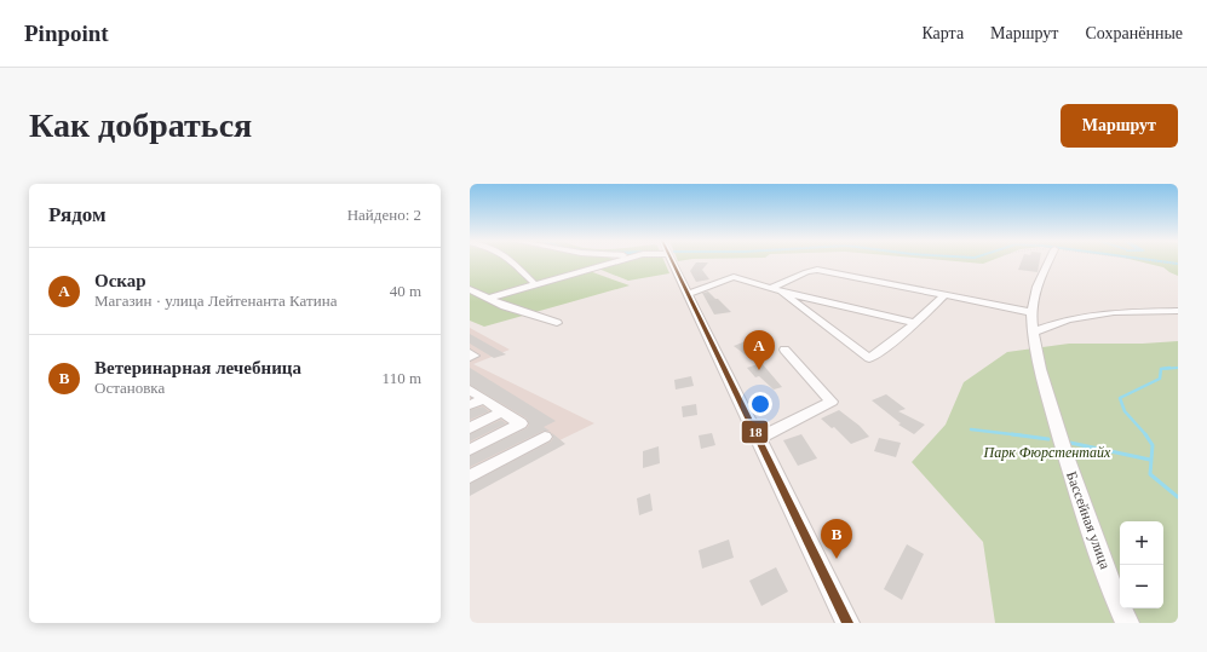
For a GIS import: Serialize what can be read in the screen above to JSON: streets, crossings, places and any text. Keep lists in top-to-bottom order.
{
  "streets": {
    "street": ["Бассейная улица"]
  },
  "parks": ["Парк Фюрстентайх"],
  "lines": ["transit line 18"],
  "page": {
    "header": "Pinpoint",
    "nav": ["Карта", "Маршрут", "Сохранённые"],
    "buttons": "Маршрут",
    "title": "Как добраться",
    "heading": ["Рядом", "Найдено: 2"],
    "list": [
      {
        "mark": "A",
        "name": "Оскар",
        "note": "Магазин · улица Лейтенанта Катина",
        "value": "40 m"
      },
      {
        "mark": "B",
        "name": "Ветеринарная лечебница",
        "note": "Остановка",
        "value": "110 m"
      }
    ],
    "pins": ["A", "B"],
    "map_buttons": ["+", "−"]
  }
}
